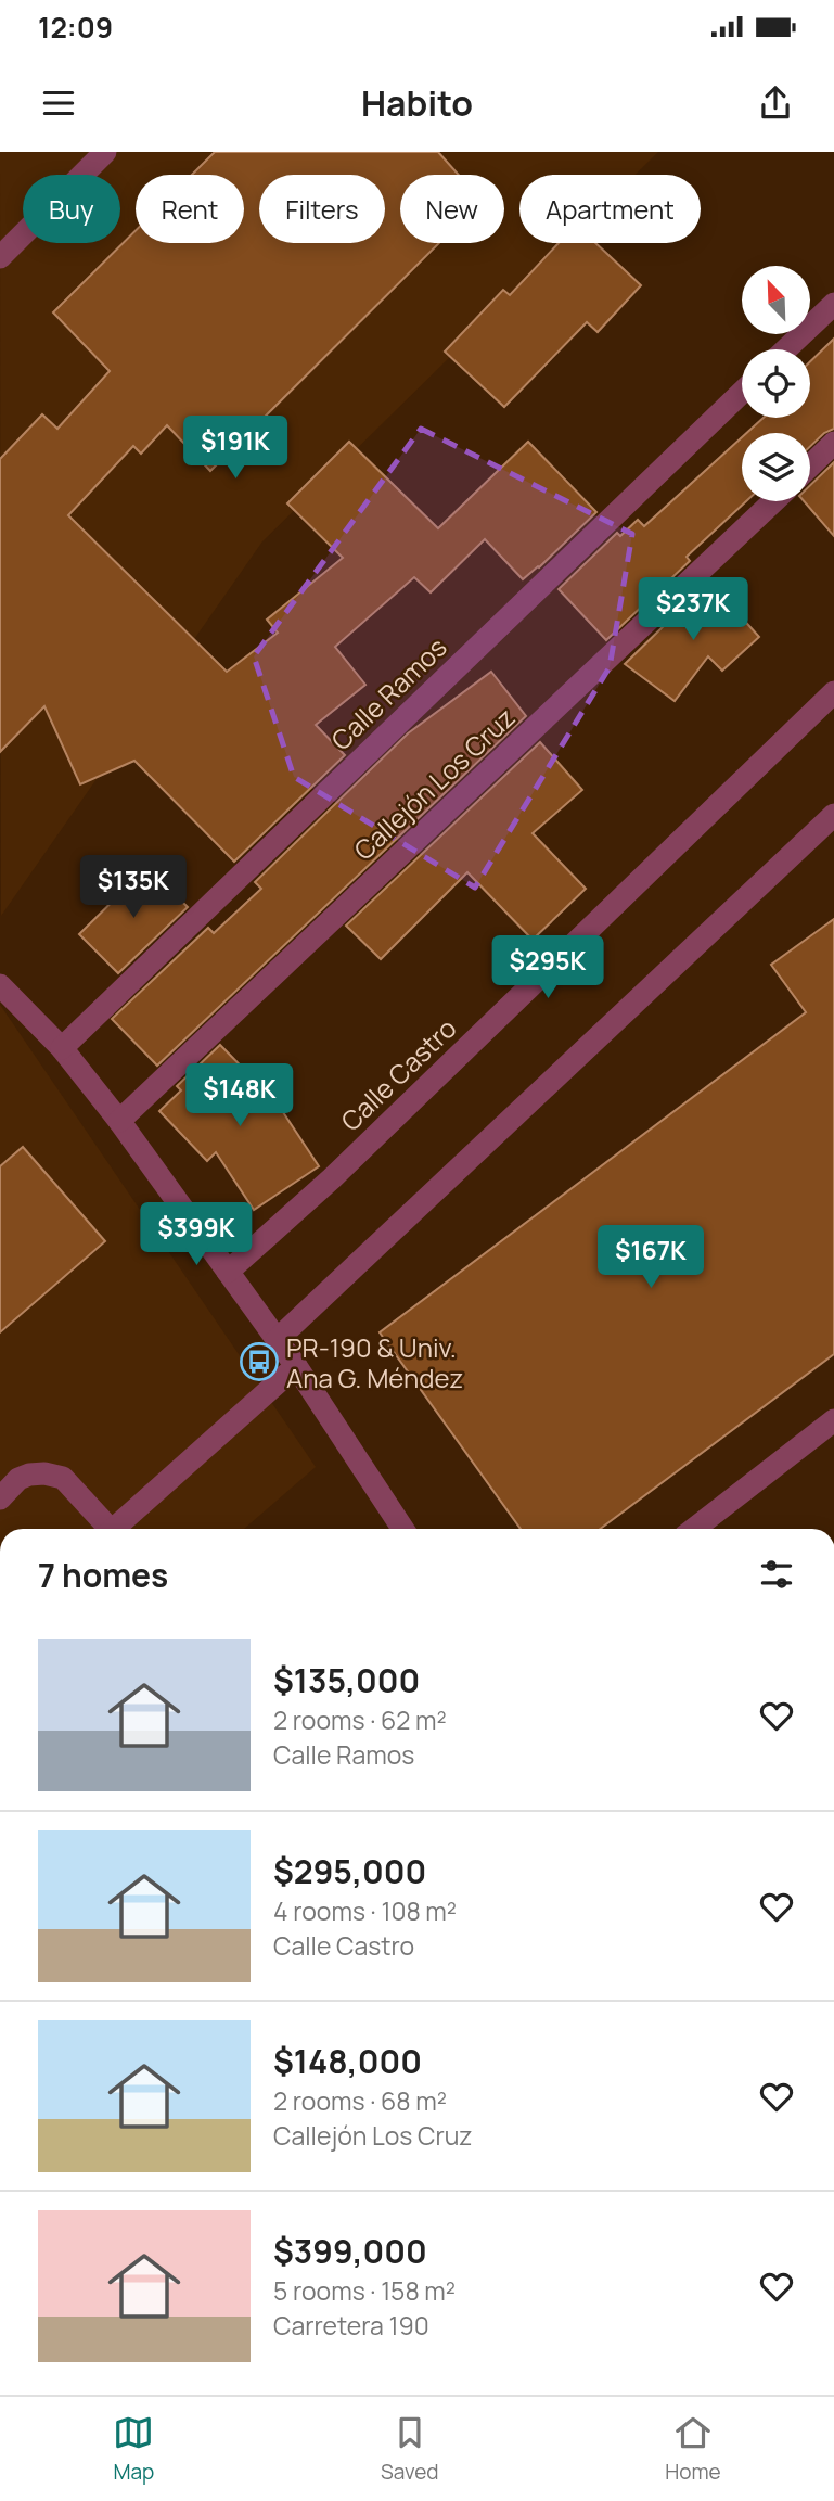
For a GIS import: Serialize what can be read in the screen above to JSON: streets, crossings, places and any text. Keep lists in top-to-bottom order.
{
  "streets": {
    "street": ["Calle Ramos", "Callejón Los Cruz", "Calle Castro"]
  },
  "places": {
    "bus stop": ["PR-190 & Univ. Ana G. Méndez"]
  },
  "north": "top left",
  "page": {
    "status": "12:09",
    "header": "Habito",
    "chip": [
      "Buy",
      "Rent",
      "Filters",
      "New",
      "Apartment"
    ],
    "price": [
      "$191K",
      "$237K",
      "$135K",
      "$295K",
      "$148K",
      "$399K",
      "$167K"
    ],
    "heading": "7 homes",
    "list": [
      {
        "name": "$135,000",
        "note": "2 rooms · 62 m² · Calle Ramos"
      },
      {
        "name": "$295,000",
        "note": "4 rooms · 108 m² · Calle Castro"
      },
      {
        "name": "$148,000",
        "note": "2 rooms · 68 m² · Callejón Los Cruz"
      },
      {
        "name": "$399,000",
        "note": "5 rooms · 158 m² · Carretera 190"
      }
    ],
    "tabs": ["Map", "Saved", "Home"]
  }
}
